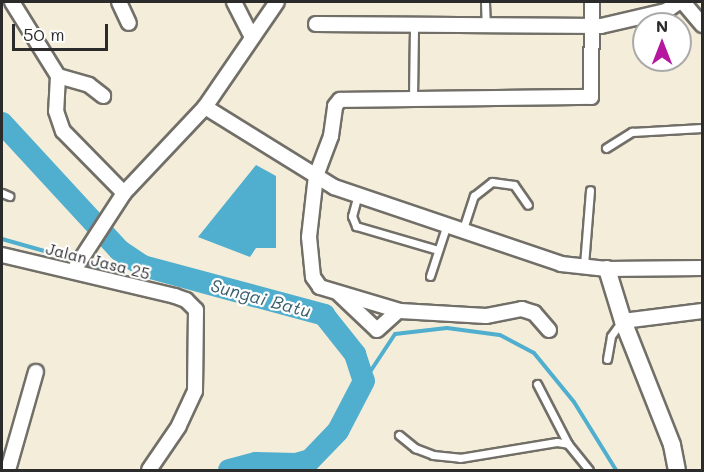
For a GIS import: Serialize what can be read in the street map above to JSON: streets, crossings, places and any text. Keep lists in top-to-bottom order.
{
  "streets": {
    "street": ["Jalan Jasa 25"]
  },
  "water": ["Sungai Batu"],
  "scale_bar": "50 m",
  "north": "top"
}
